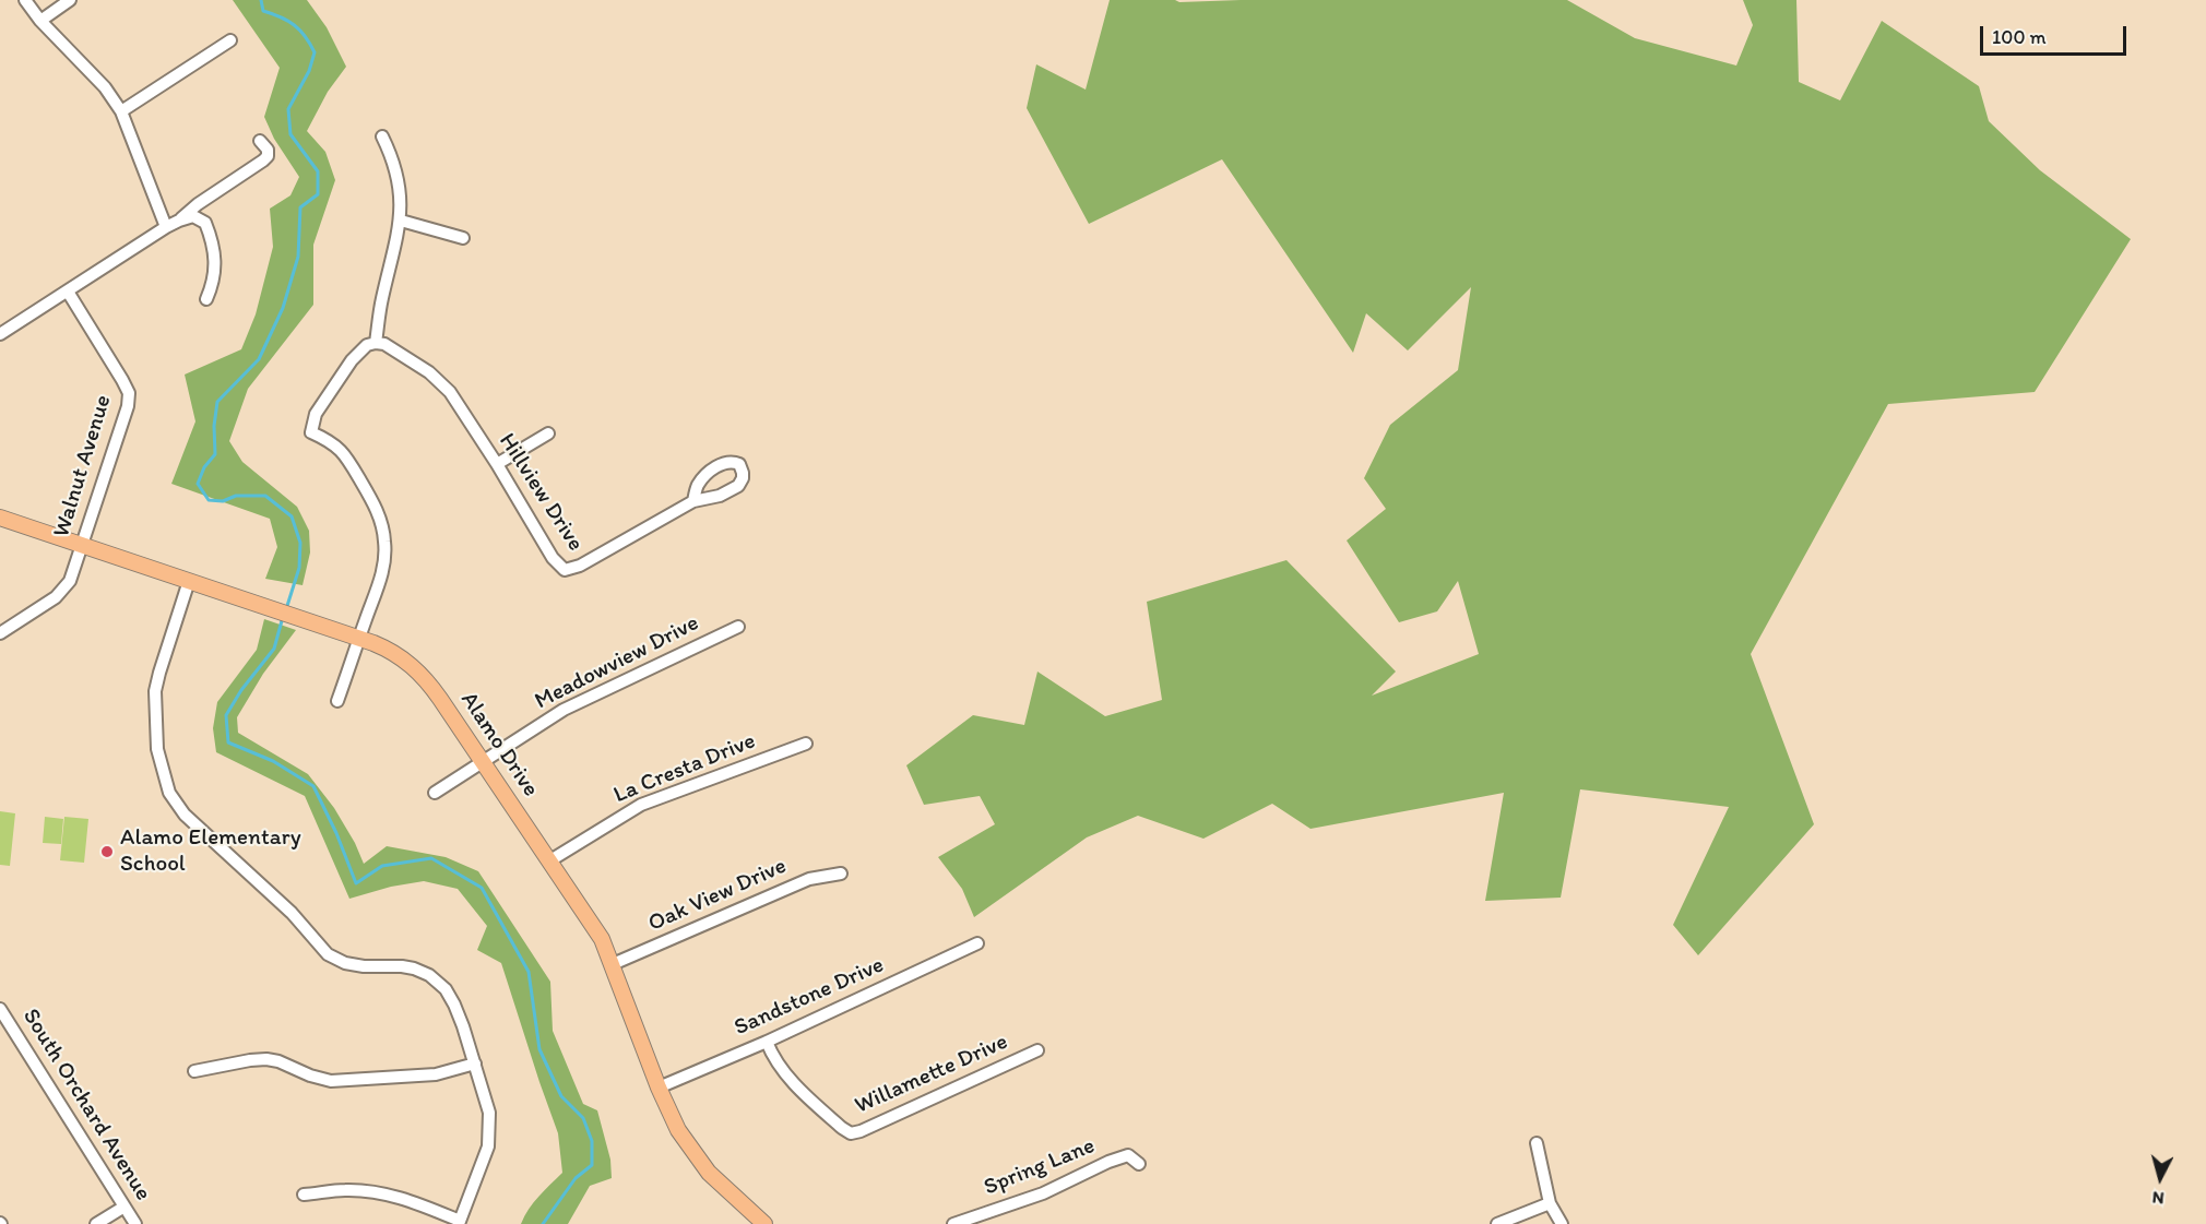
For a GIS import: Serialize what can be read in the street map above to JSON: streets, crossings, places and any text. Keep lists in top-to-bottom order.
{
  "streets": {
    "main road": ["Alamo Drive"],
    "street": [
      "Walnut Avenue",
      "Hillview Drive",
      "Meadowview Drive",
      "La Cresta Drive",
      "Oak View Drive",
      "Sandstone Drive",
      "Willamette Drive",
      "South Orchard Avenue",
      "Spring Lane"
    ]
  },
  "crossings": [
    ["Walnut Avenue", "Alamo Drive"],
    ["Meadowview Drive", "Alamo Drive"],
    ["Alamo Drive", "La Cresta Drive"],
    ["Alamo Drive", "Oak View Drive"],
    ["Alamo Drive", "Sandstone Drive"],
    ["Sandstone Drive", "Willamette Drive"]
  ],
  "places": ["Alamo Elementary School"],
  "scale_bar": "100 m",
  "north": "bottom"
}
